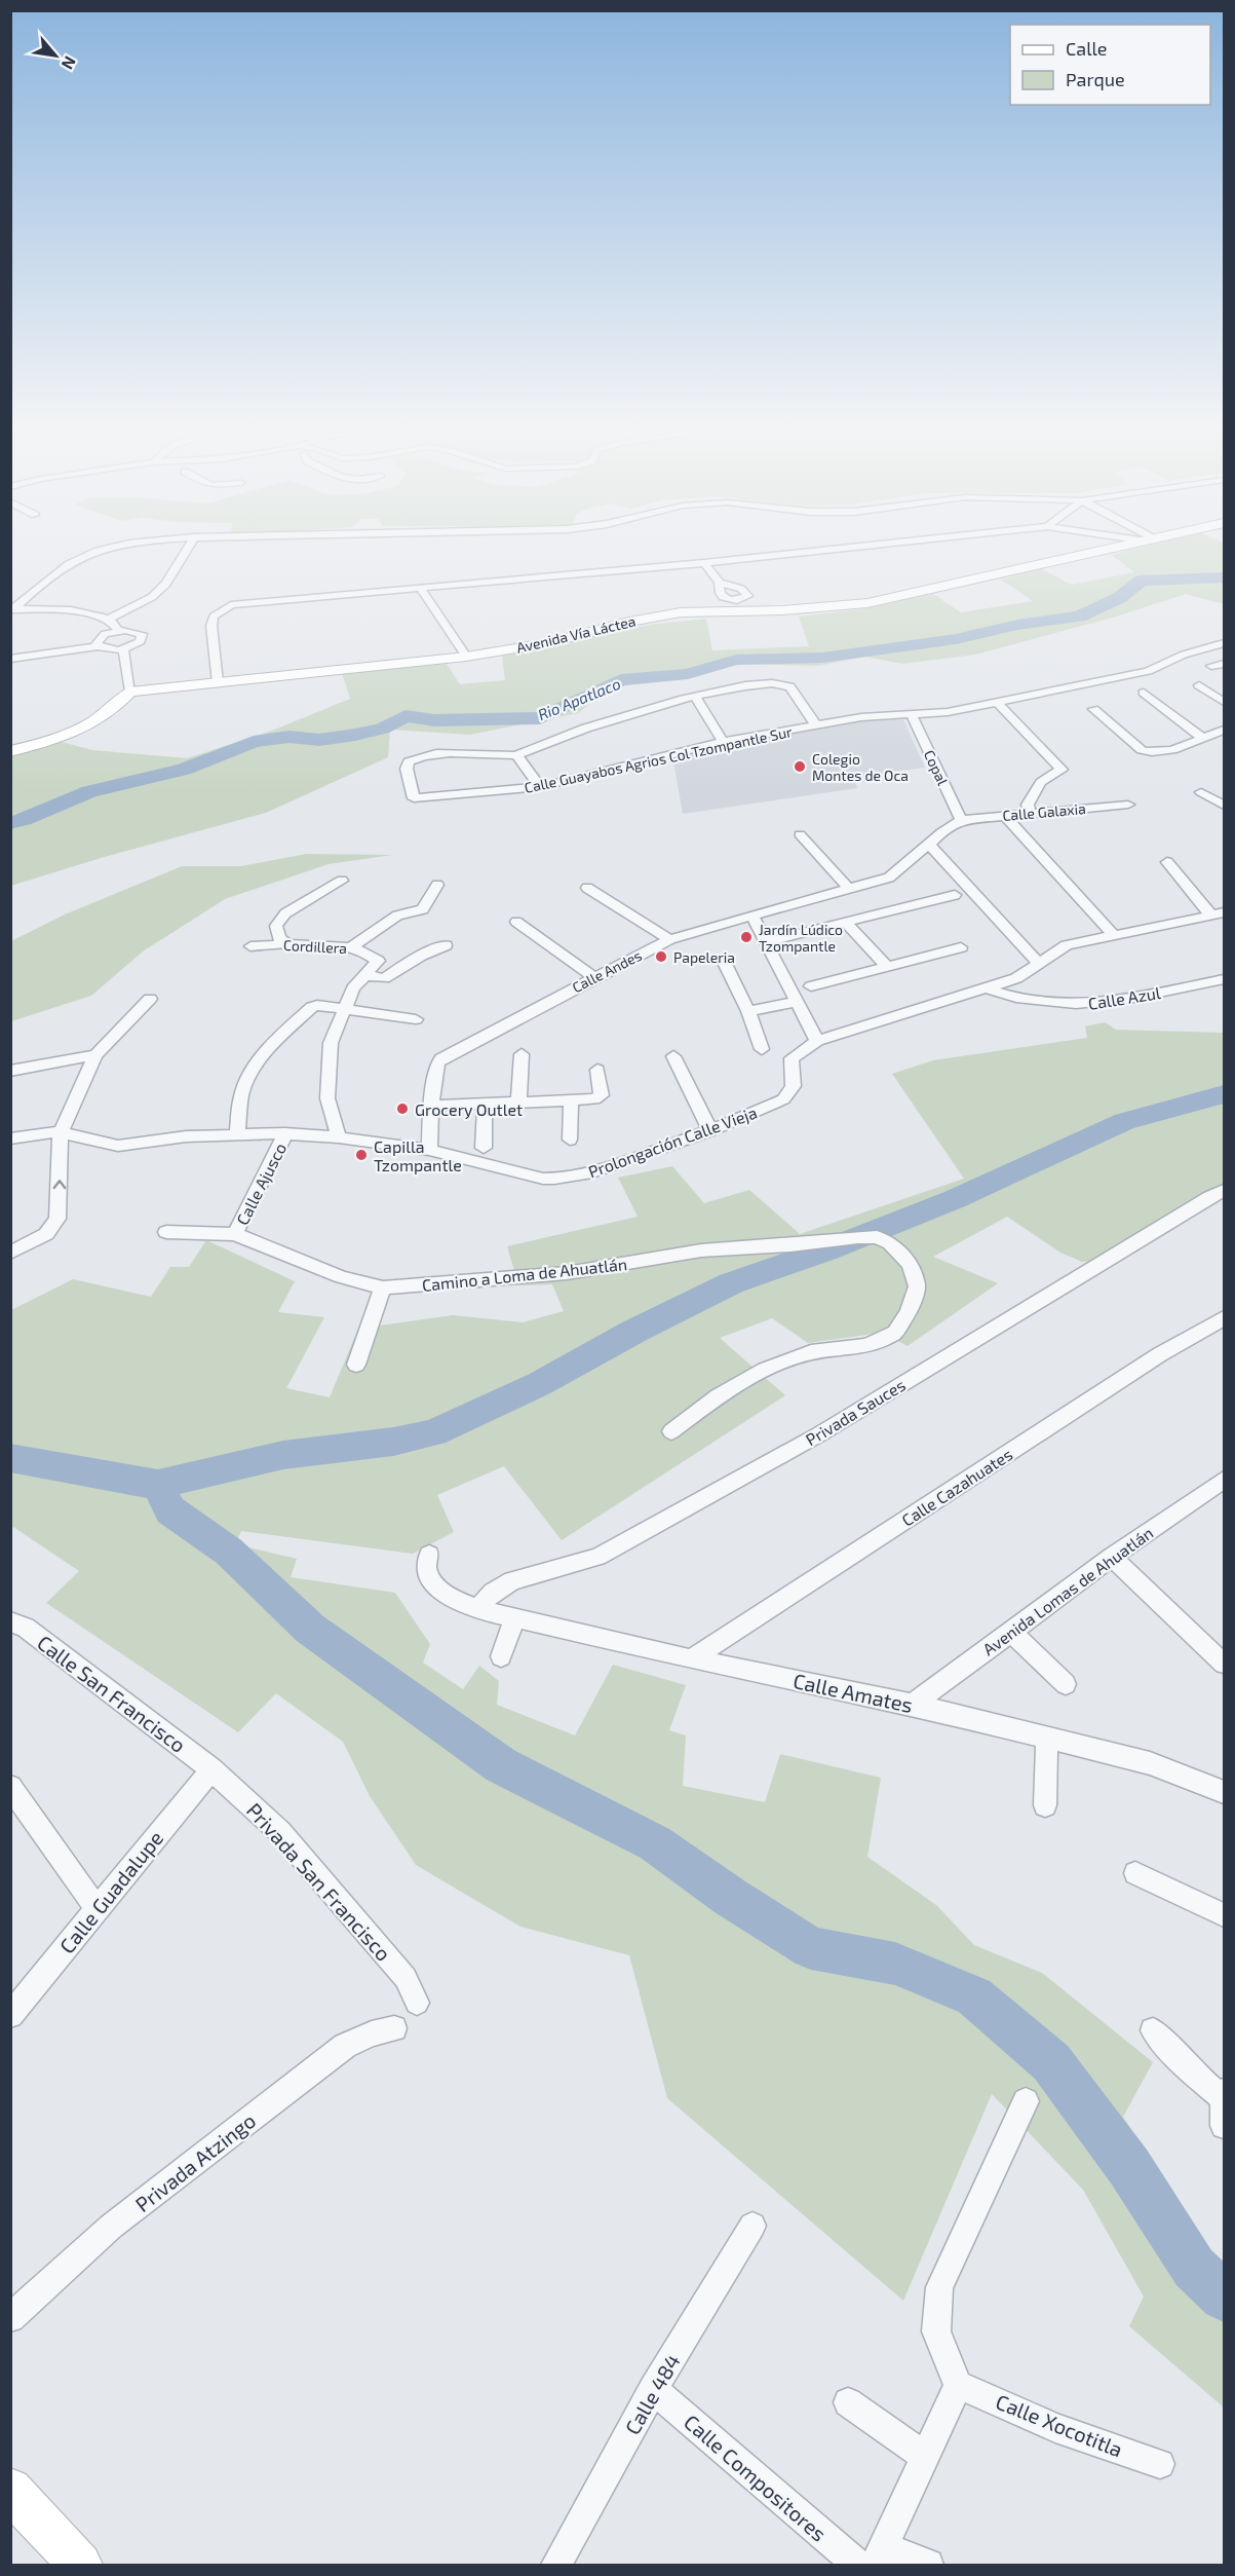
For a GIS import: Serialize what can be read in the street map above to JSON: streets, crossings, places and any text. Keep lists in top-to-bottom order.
{
  "streets": {
    "street": [
      "Avenida Vía Láctea",
      "Calle Guayabos Agrios Col Tzompantle Sur",
      "Copal",
      "Calle Galaxia",
      "Cordillera",
      "Calle Andes",
      "Calle Azul",
      "Prolongación Calle Vieja",
      "Calle Ajusco",
      "Camino a Loma de Ahuatlán",
      "Privada Sauces",
      "Calle Cazahuates",
      "Avenida Lomas de Ahuatlán",
      "Calle Amates",
      "Calle San Francisco",
      "Privada San Francisco",
      "Calle Guadalupe",
      "Privada Atzingo",
      "Calle 484",
      "Calle Xocotitla",
      "Calle Compositores"
    ]
  },
  "crossings": [
    ["Calle Guayabos Agrios Col Tzompantle Sur", "Copal"],
    ["Copal", "Calle Galaxia"],
    ["Copal", "Calle Andes"],
    ["Calle Galaxia", "Calle Andes"],
    ["Calle Andes", "Prolongación Calle Vieja"],
    ["Calle Azul", "Prolongación Calle Vieja"],
    ["Prolongación Calle Vieja", "Calle Ajusco"],
    ["Calle Ajusco", "Camino a Loma de Ahuatlán"],
    ["Privada Sauces", "Calle Amates"],
    ["Calle Cazahuates", "Calle Amates"],
    ["Avenida Lomas de Ahuatlán", "Calle Amates"],
    ["Calle San Francisco", "Privada San Francisco"],
    ["Calle San Francisco", "Calle Guadalupe"],
    ["Privada San Francisco", "Calle Guadalupe"],
    ["Calle 484", "Calle Compositores"]
  ],
  "water": ["Rio Apatlaco"],
  "places": [
    "Colegio Montes de Oca",
    "Jardín Lúdico Tzompantle",
    "Papeleria",
    "Grocery Outlet",
    "Capilla Tzompantle"
  ],
  "legend": ["Calle", "Parque"],
  "north": "bottom right"
}
